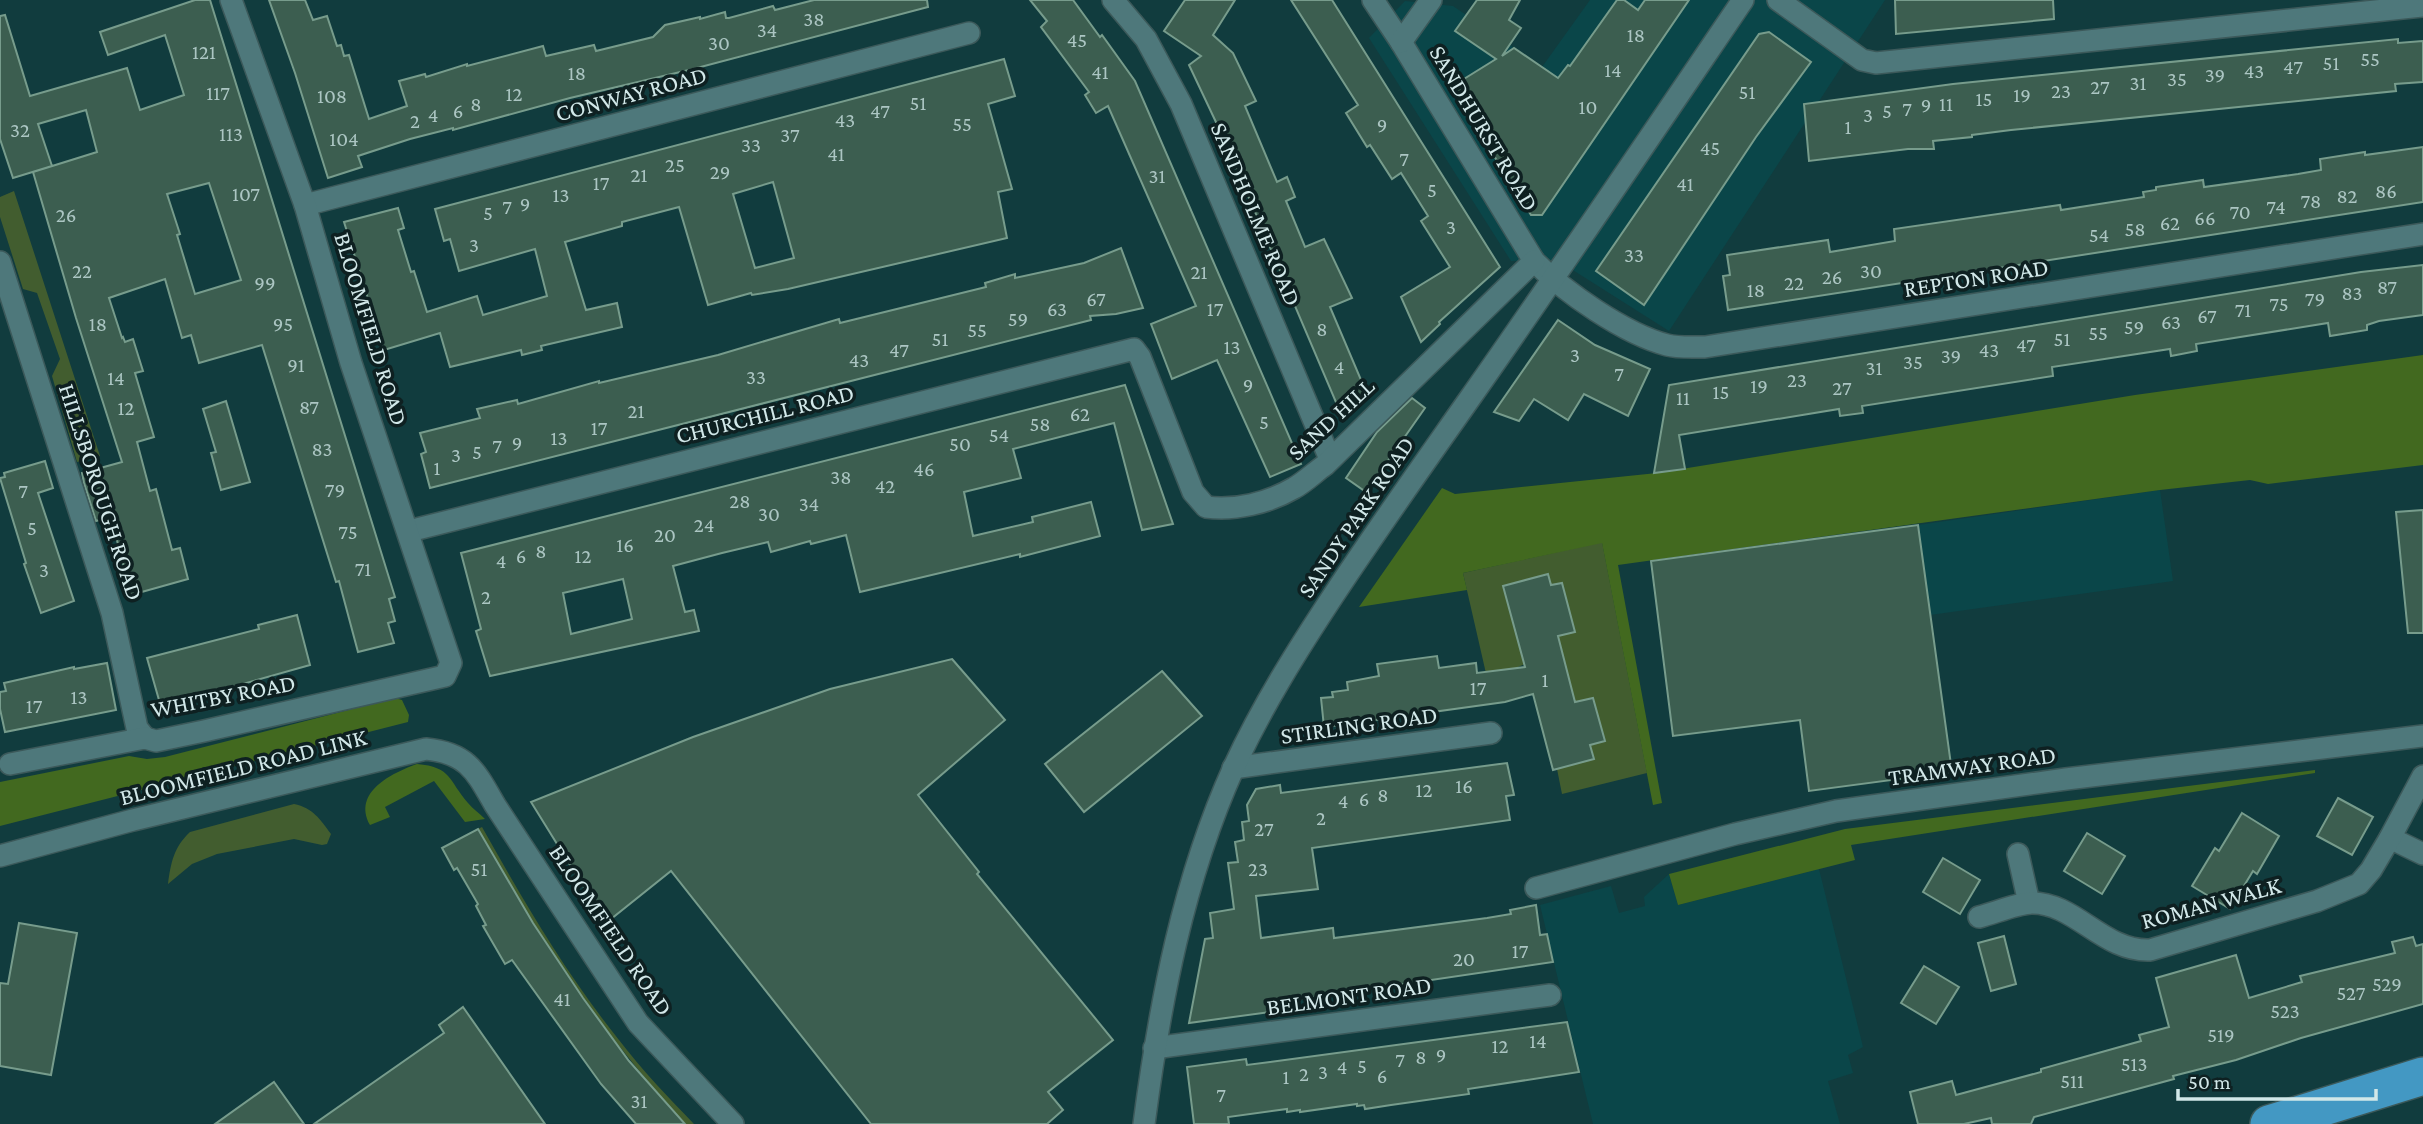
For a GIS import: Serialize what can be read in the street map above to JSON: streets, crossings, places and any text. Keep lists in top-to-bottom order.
{
  "streets": {
    "street": [
      "CONWAY ROAD",
      "SANDHURST ROAD",
      "SANDHOLME ROAD",
      "REPTON ROAD",
      "BLOOMFIELD ROAD",
      "CHURCHILL ROAD",
      "SAND HILL",
      "HILLSBOROUGH ROAD",
      "SANDY PARK ROAD",
      "WHITBY ROAD",
      "STIRLING ROAD",
      "TRAMWAY ROAD",
      "BLOOMFIELD ROAD LINK",
      "ROMAN WALK",
      "BELMONT ROAD"
    ]
  },
  "crossings": [
    ["CONWAY ROAD", "BLOOMFIELD ROAD"],
    ["SANDHURST ROAD", "REPTON ROAD"],
    ["SANDHURST ROAD", "SAND HILL"],
    ["SANDHURST ROAD", "SANDY PARK ROAD"],
    ["SANDHOLME ROAD", "SAND HILL"],
    ["REPTON ROAD", "SANDY PARK ROAD"],
    ["BLOOMFIELD ROAD", "CHURCHILL ROAD"],
    ["BLOOMFIELD ROAD", "WHITBY ROAD"],
    ["BLOOMFIELD ROAD", "BLOOMFIELD ROAD LINK"],
    ["CHURCHILL ROAD", "SAND HILL"],
    ["HILLSBOROUGH ROAD", "WHITBY ROAD"],
    ["SANDY PARK ROAD", "STIRLING ROAD"],
    ["SANDY PARK ROAD", "BELMONT ROAD"]
  ],
  "house_numbers": [
    "38",
    "34",
    "18",
    "45",
    "30",
    "121",
    "55",
    "51",
    "47",
    "14",
    "43",
    "41",
    "18",
    "39",
    "35",
    "31",
    "27",
    "23",
    "51",
    "117",
    "12",
    "19",
    "108",
    "15",
    "51",
    "8",
    "11",
    "9",
    "10",
    "7",
    "6",
    "47",
    "5",
    "4",
    "3",
    "43",
    "2",
    "55",
    "9",
    "1",
    "32",
    "113",
    "37",
    "104",
    "33",
    "45",
    "41",
    "7",
    "25",
    "29",
    "21",
    "31",
    "17",
    "41",
    "5",
    "86",
    "107",
    "13",
    "82",
    "78",
    "9",
    "7",
    "74",
    "70",
    "5",
    "26",
    "66",
    "62",
    "3",
    "58",
    "54",
    "3",
    "33",
    "22",
    "30",
    "21",
    "26",
    "99",
    "22",
    "87",
    "18",
    "83",
    "67",
    "79",
    "75",
    "63",
    "17",
    "71",
    "67",
    "59",
    "63",
    "18",
    "95",
    "59",
    "8",
    "55",
    "55",
    "51",
    "51",
    "47",
    "13",
    "47",
    "43",
    "3",
    "39",
    "43",
    "35",
    "91",
    "4",
    "31",
    "7",
    "33",
    "14",
    "23",
    "9",
    "19",
    "27",
    "15",
    "11",
    "87",
    "12",
    "21",
    "62",
    "5",
    "58",
    "17",
    "54",
    "13",
    "9",
    "50",
    "7",
    "83",
    "5",
    "3",
    "1",
    "46",
    "38",
    "42",
    "79",
    "7",
    "28",
    "34",
    "30",
    "24",
    "5",
    "75",
    "20",
    "16",
    "8",
    "6",
    "12",
    "4",
    "71",
    "3",
    "2",
    "1",
    "17",
    "13",
    "17",
    "16",
    "12",
    "8",
    "6",
    "4",
    "2",
    "27",
    "51",
    "23",
    "17",
    "20",
    "529",
    "527",
    "41",
    "523",
    "519",
    "14",
    "12",
    "9",
    "8",
    "7",
    "513",
    "5",
    "4",
    "3",
    "2",
    "6",
    "1",
    "511",
    "7",
    "31"
  ],
  "scale_bar": "50 m"
}
